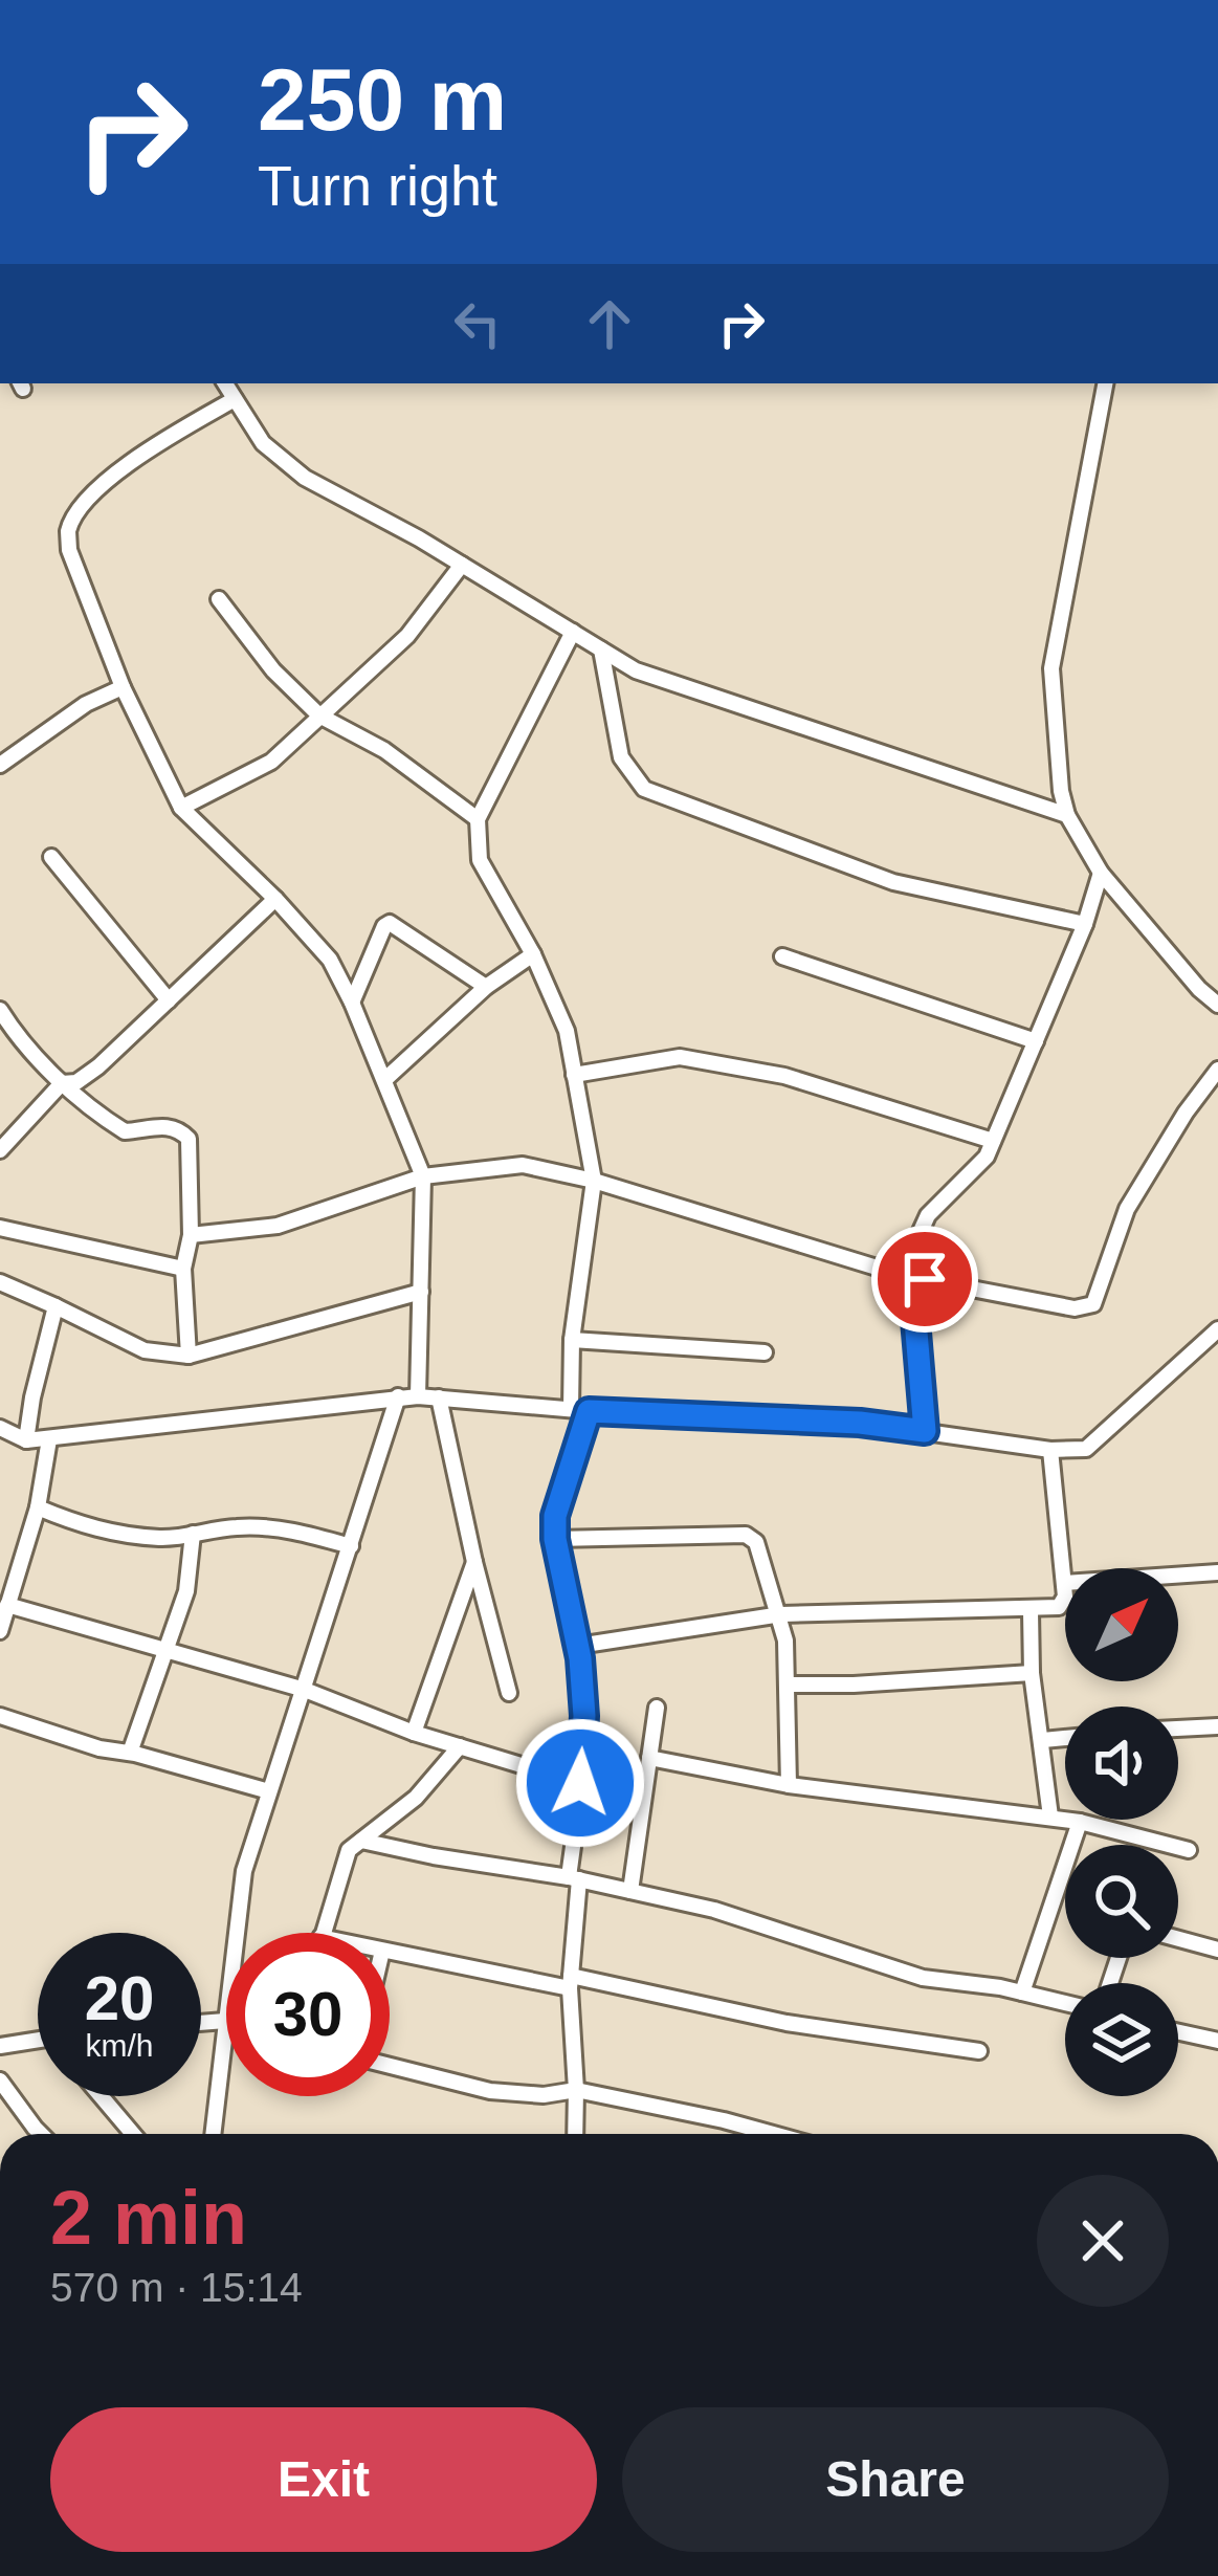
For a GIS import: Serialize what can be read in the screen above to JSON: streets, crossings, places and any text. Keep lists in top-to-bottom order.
{
  "north": "top right",
  "page": {
    "turn": ["250 m", "Turn right"],
    "speed": "20 km/h",
    "limit": "30",
    "heading": ["2 min", "570 m · 15:14"],
    "buttons": ["Exit", "Share"]
  }
}
